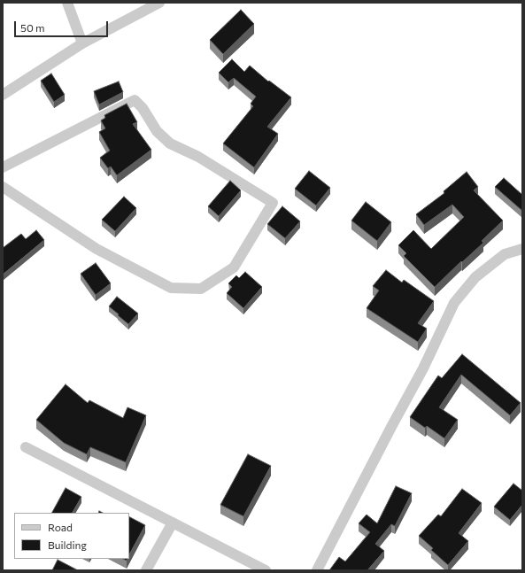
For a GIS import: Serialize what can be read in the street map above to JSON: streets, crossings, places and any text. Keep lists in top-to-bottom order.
{
  "legend": ["Road", "Building"],
  "scale_bar": "50 m"
}
